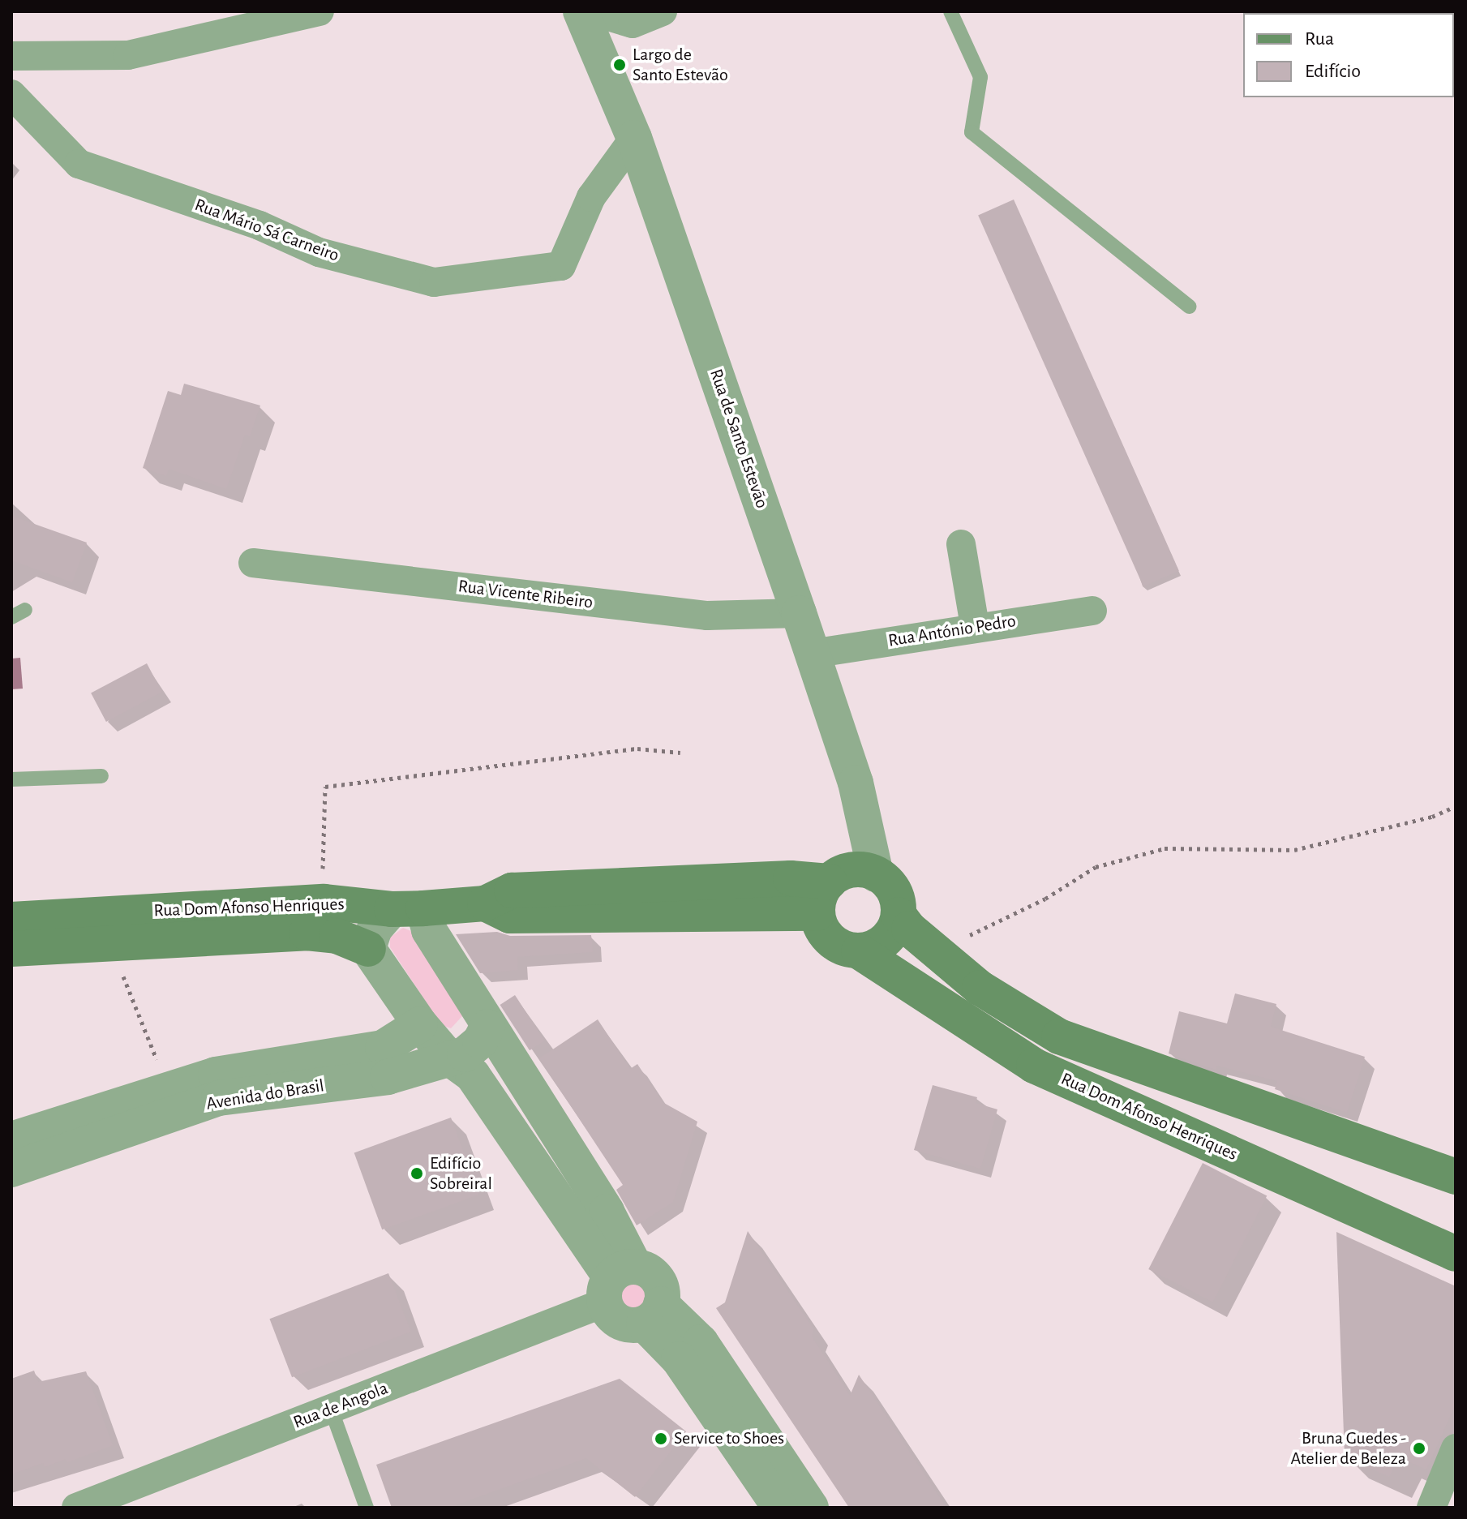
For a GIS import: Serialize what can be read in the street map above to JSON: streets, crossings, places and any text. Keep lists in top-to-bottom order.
{
  "streets": {
    "main road": ["Rua Dom Afonso Henriques"],
    "street": [
      "Rua Mário Sá Carneiro",
      "Rua de Santo Estevão",
      "Rua Vicente Ribeiro",
      "Rua António Pedro",
      "Avenida do Brasil",
      "Rua de Angola"
    ]
  },
  "crossings": [
    ["Rua Mário Sá Carneiro", "Rua de Santo Estevão"],
    ["Rua de Santo Estevão", "Rua Vicente Ribeiro"],
    ["Rua de Santo Estevão", "Rua António Pedro"],
    ["Rua de Santo Estevão", "Rua Dom Afonso Henriques"]
  ],
  "places": [
    "Largo de Santo Estevão",
    "Edifício Sobreiral",
    "Service to Shoes",
    "Bruna Guedes - Atelier de Beleza"
  ],
  "legend": ["Rua", "Edifício"]
}
